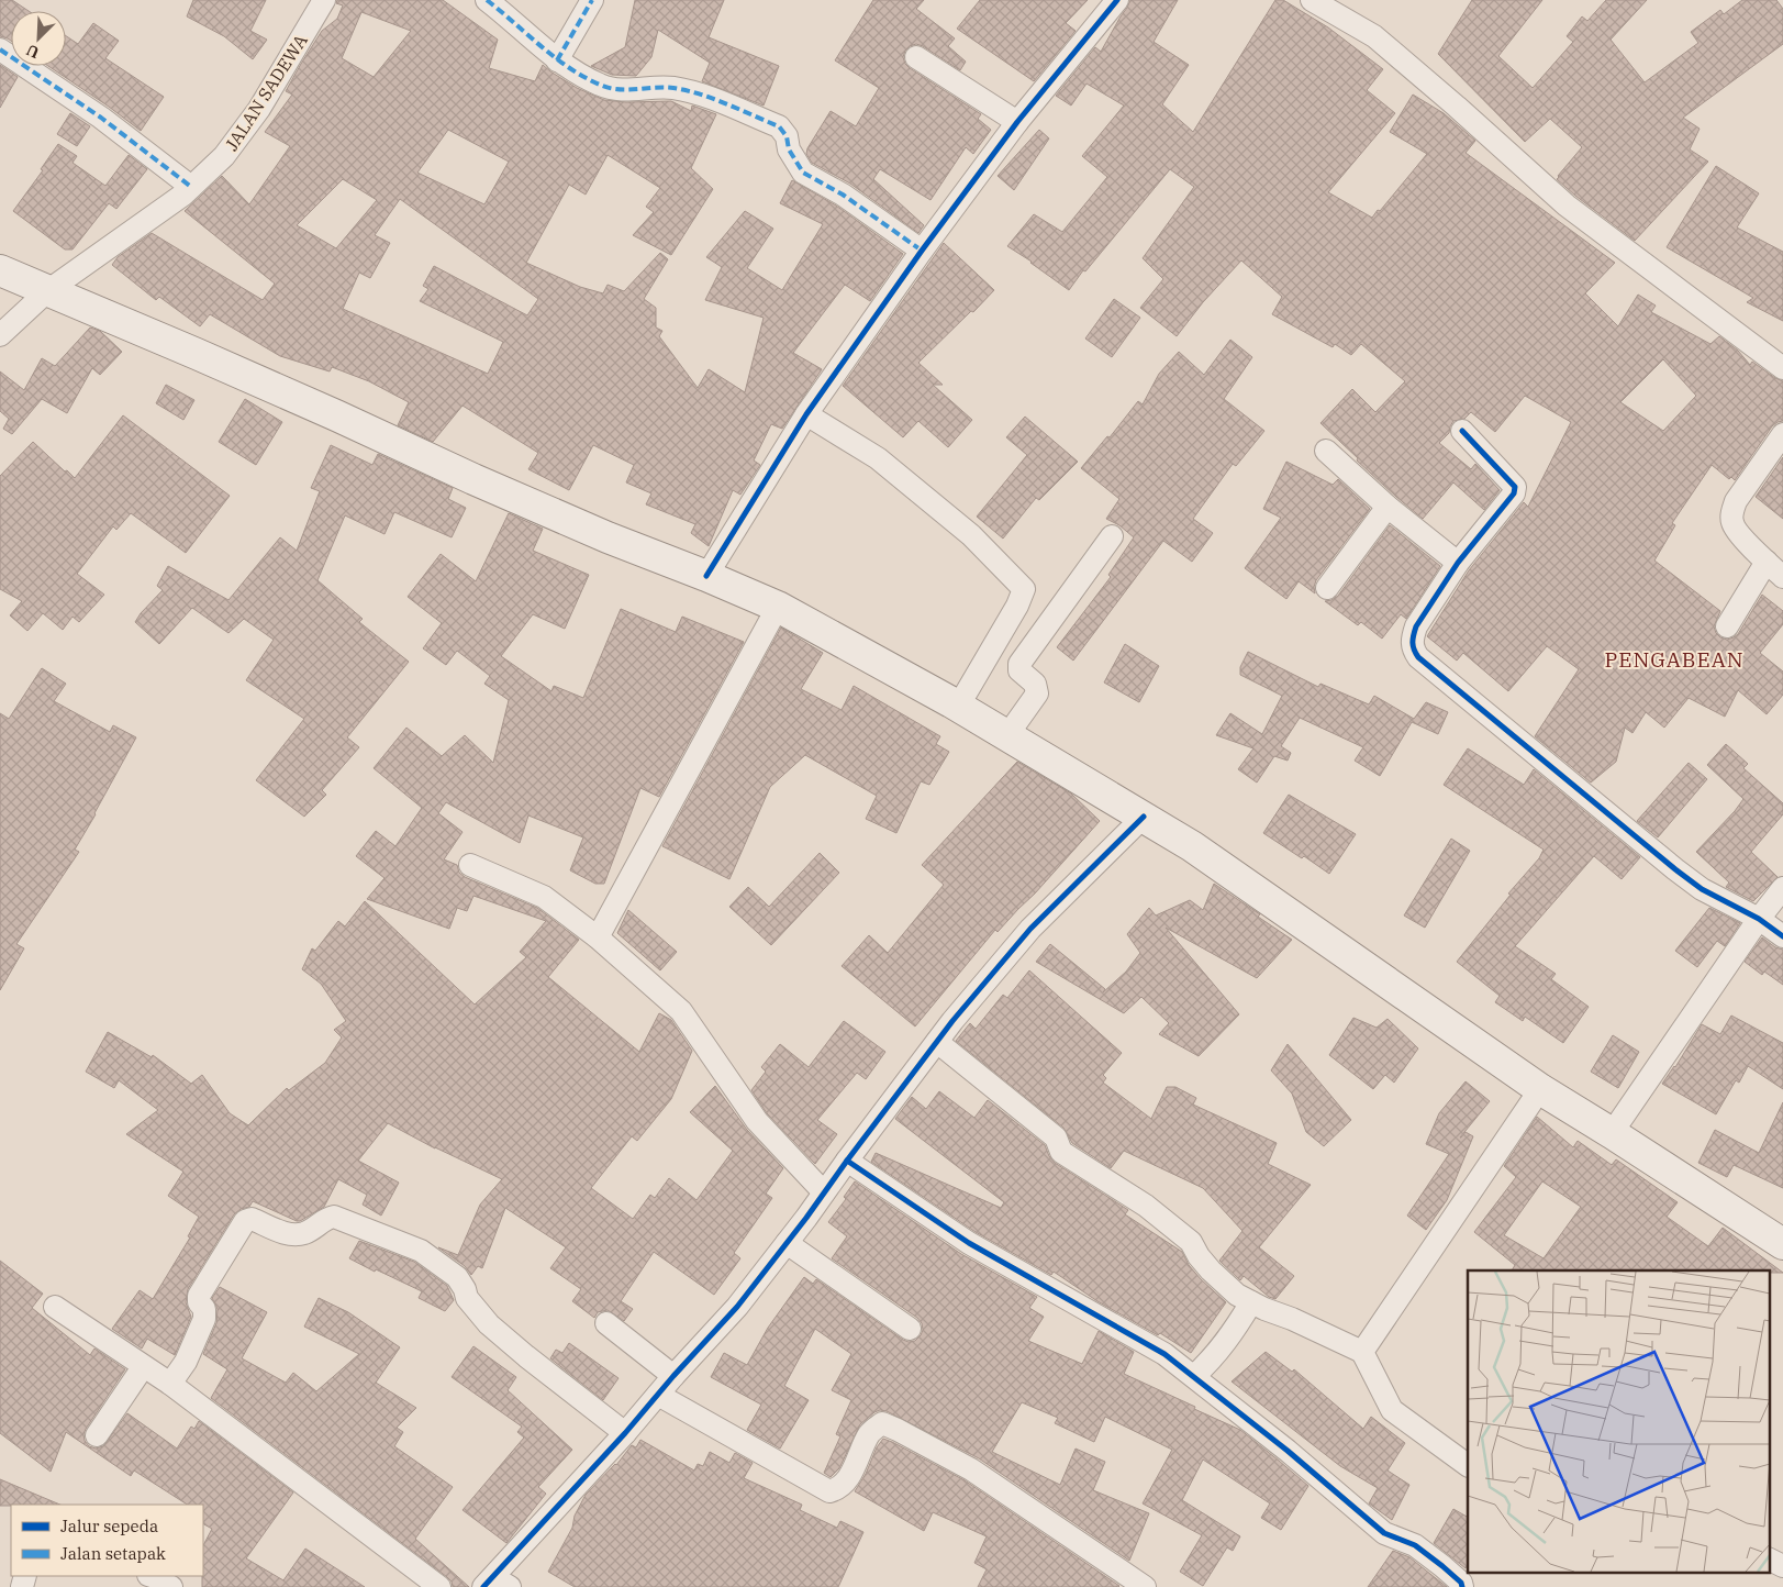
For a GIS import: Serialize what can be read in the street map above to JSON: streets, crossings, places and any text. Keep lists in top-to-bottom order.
{
  "streets": {
    "street": ["JALAN SADEWA"]
  },
  "districts": ["PENGABEAN"],
  "legend": ["Jalur sepeda", "Jalan setapak"],
  "north": "bottom left"
}
